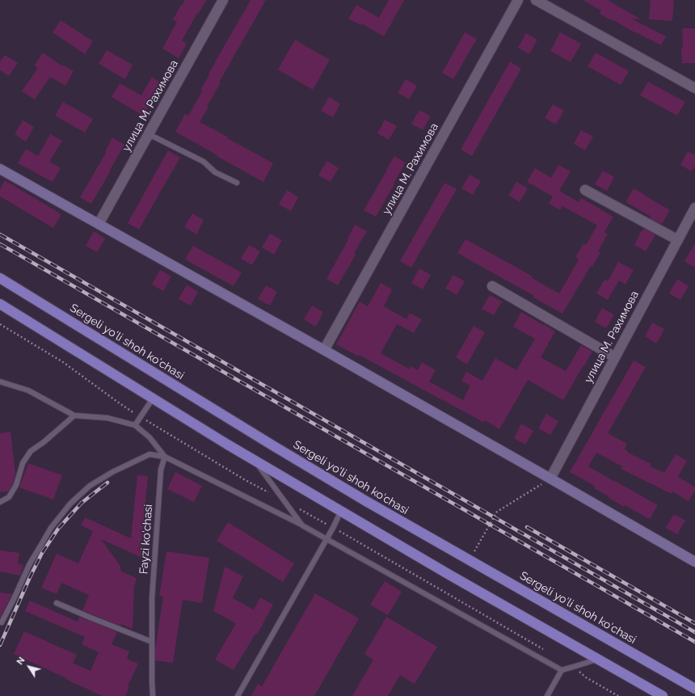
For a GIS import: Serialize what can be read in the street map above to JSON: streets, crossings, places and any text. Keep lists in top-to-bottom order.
{
  "streets": {
    "main road": ["Sergeli yo‘li shoh ko‘chasi"],
    "street": ["улица М. Рахимова"],
    "lane": ["Fayzi ko'chasi"]
  },
  "north": "top left"
}
